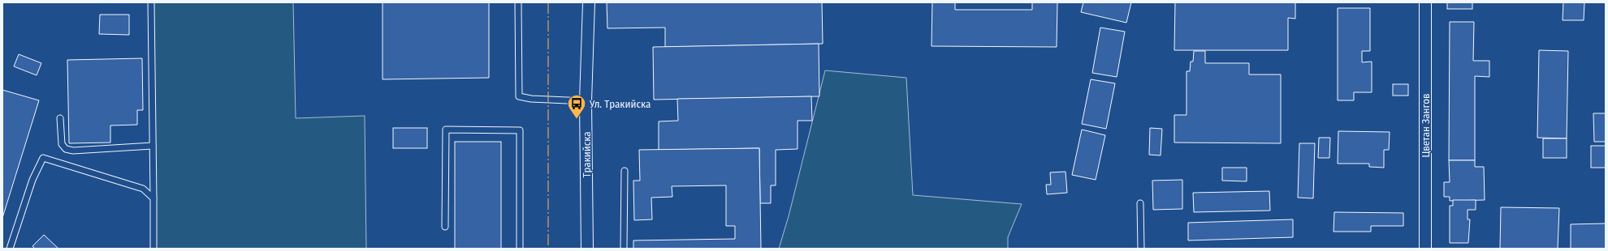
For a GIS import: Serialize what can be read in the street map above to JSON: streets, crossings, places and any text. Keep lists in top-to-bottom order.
{
  "streets": {
    "street": ["Цветан Зангов", "Тракийска"]
  },
  "places": {
    "bus stop": ["Ул. Тракийска"]
  }
}
